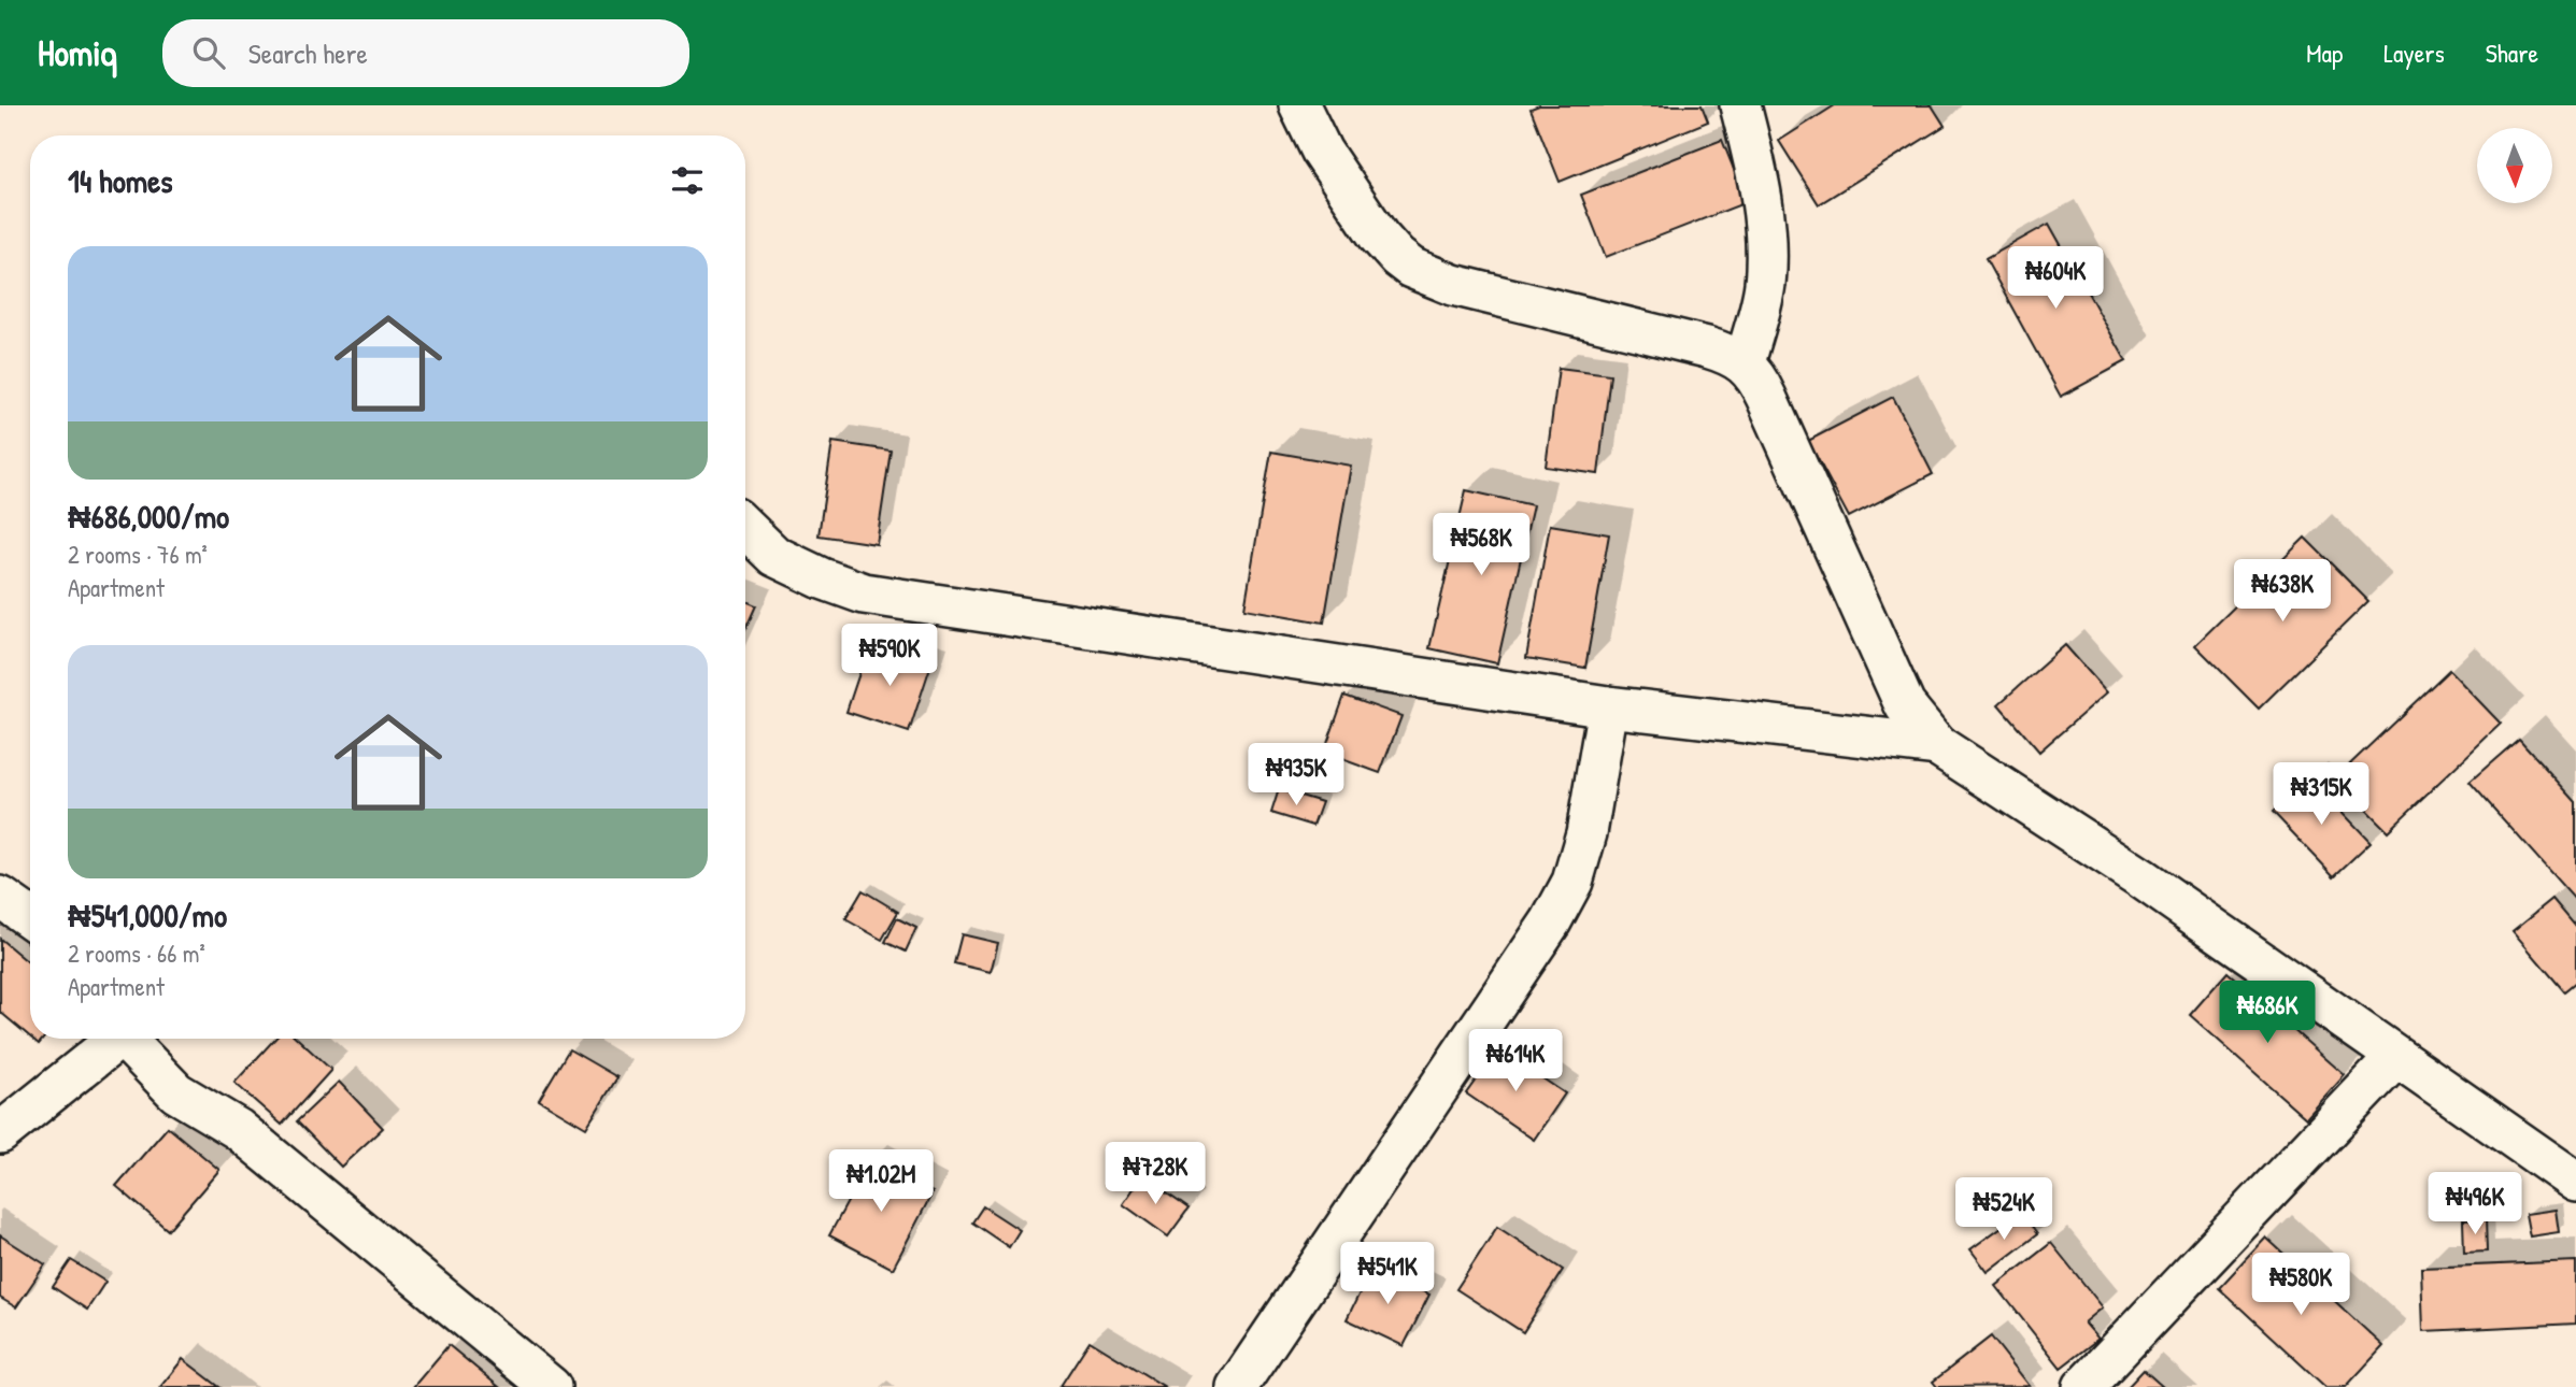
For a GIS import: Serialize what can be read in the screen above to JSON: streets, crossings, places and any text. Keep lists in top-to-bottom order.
{
  "north": "bottom",
  "page": {
    "header": "Homiq",
    "search": "Search here",
    "nav": ["Map", "Layers", "Share"],
    "heading": "14 homes",
    "list": [
      {
        "name": "₦686,000/mo",
        "note": "2 rooms · 76 m² · Apartment"
      },
      {
        "name": "₦541,000/mo",
        "note": "2 rooms · 66 m² · Apartment"
      }
    ],
    "price": [
      "₦604K",
      "₦568K",
      "₦638K",
      "₦590K",
      "₦935K",
      "₦315K",
      "₦686K",
      "₦614K",
      "₦728K",
      "₦1.02M",
      "₦496K",
      "₦524K",
      "₦541K",
      "₦580K"
    ]
  }
}
